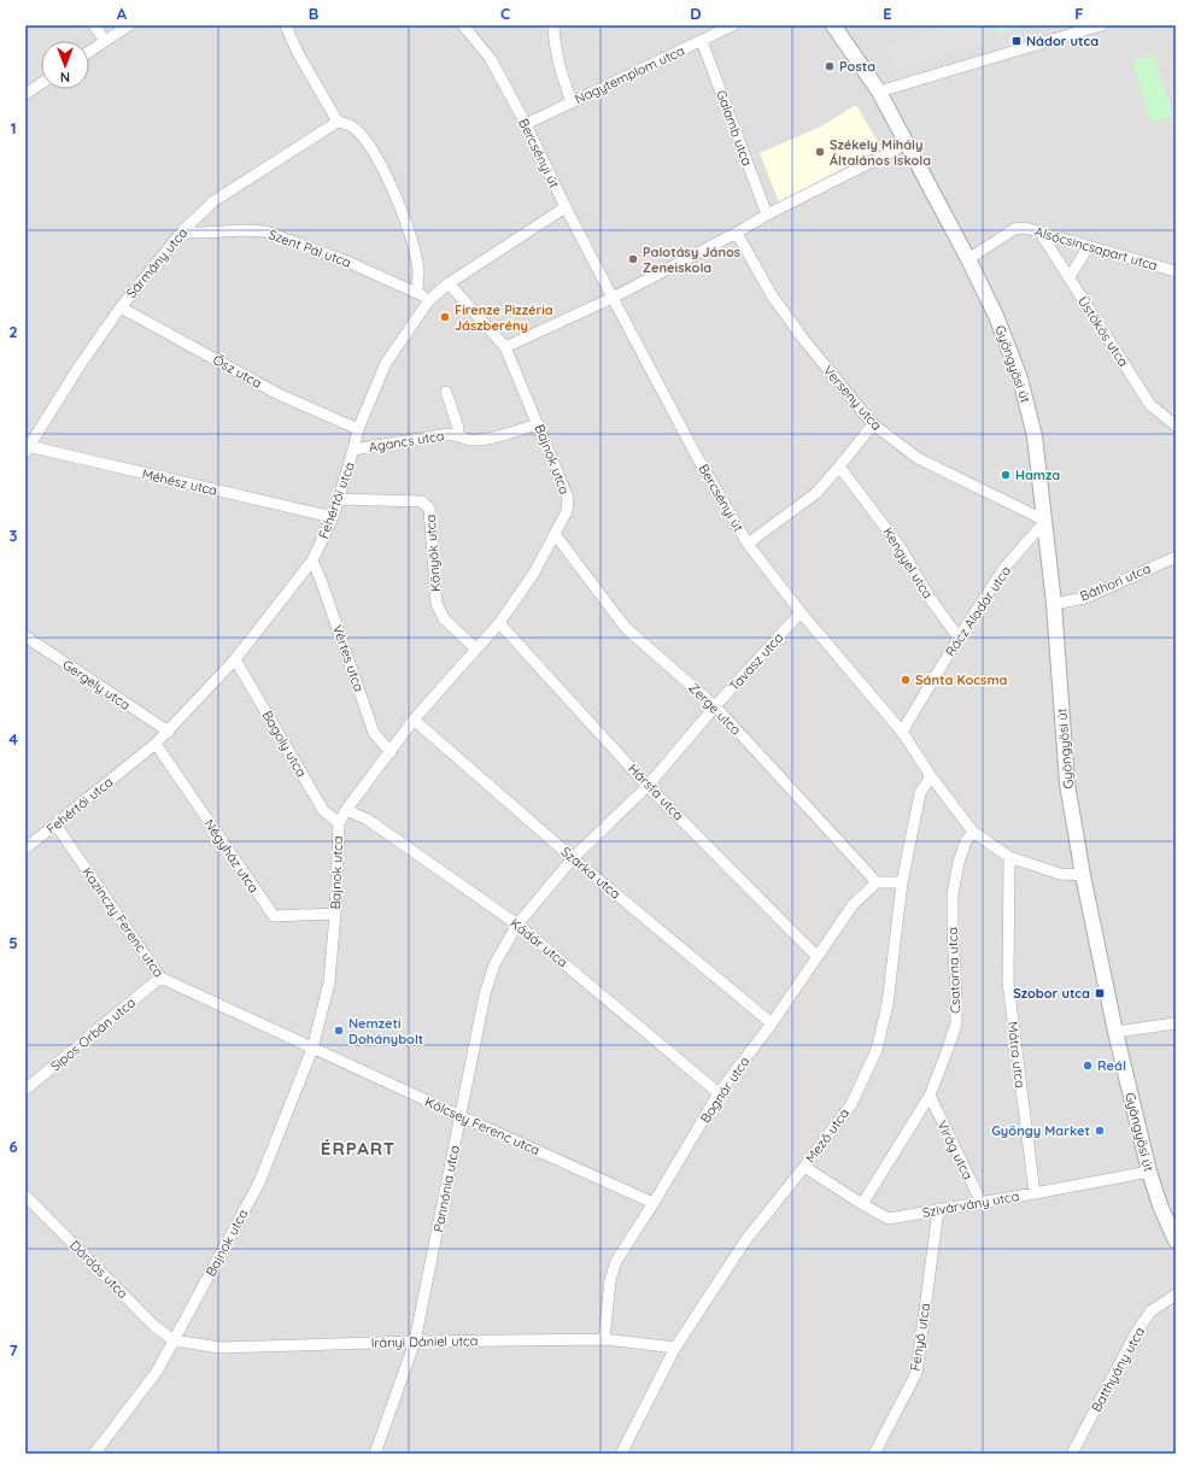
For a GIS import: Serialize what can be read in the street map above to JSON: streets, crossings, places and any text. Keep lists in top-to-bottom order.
{
  "streets": {
    "street": [
      "Nagytemplom utca",
      "Galamb utca",
      "Bercsényi út",
      "Szent Pál utca",
      "Alsócsincsapart utca",
      "Sármány utca",
      "Üstökös utca",
      "Gyöngyösi út",
      "Ősz utca",
      "Verseny utca",
      "Agancs utca",
      "Bajnok utca",
      "Méhész utca",
      "Fehértói utca",
      "Könyök utca",
      "Kengyel utca",
      "Báthori utca",
      "Rácz Aladár utca",
      "Vértes utca",
      "Tavasz utca",
      "Gergely utca",
      "Zerge utca",
      "Bagoly utca",
      "Hársfa utca",
      "Négyház utca",
      "Szarka utca",
      "Kazinczy Ferenc utca",
      "Kádár utca",
      "Csatorna utca",
      "Sipos Orbán utca",
      "Mátra utca",
      "Bognár utca",
      "Kölcsey Ferenc utca",
      "Mező utca",
      "Virág utca",
      "Pannónia utca",
      "Szivárvány utca",
      "Dárdás utca",
      "Fenyő utca",
      "Irányi Dániel utca",
      "Batthyány utca"
    ]
  },
  "crossings": [
    ["Nagytemplom utca", "Galamb utca"],
    ["Nagytemplom utca", "Bercsényi út"],
    ["Bercsényi út", "Gyöngyösi út"],
    ["Bercsényi út", "Fehértói utca"],
    ["Bercsényi út", "Rácz Aladár utca"],
    ["Bercsényi út", "Tavasz utca"],
    ["Bercsényi út", "Csatorna utca"],
    ["Bercsényi út", "Mátra utca"],
    ["Bercsényi út", "Mező utca"],
    ["Szent Pál utca", "Sármány utca"],
    ["Szent Pál utca", "Fehértói utca"],
    ["Alsócsincsapart utca", "Üstökös utca"],
    ["Alsócsincsapart utca", "Gyöngyösi út"],
    ["Sármány utca", "Ősz utca"],
    ["Sármány utca", "Méhész utca"],
    ["Gyöngyösi út", "Verseny utca"],
    ["Gyöngyösi út", "Báthori utca"],
    ["Gyöngyösi út", "Rácz Aladár utca"],
    ["Gyöngyösi út", "Szivárvány utca"],
    ["Ősz utca", "Fehértói utca"],
    ["Verseny utca", "Rácz Aladár utca"],
    ["Agancs utca", "Bajnok utca"],
    ["Agancs utca", "Fehértói utca"],
    ["Bajnok utca", "Fehértói utca"],
    ["Bajnok utca", "Könyök utca"],
    ["Bajnok utca", "Vértes utca"],
    ["Bajnok utca", "Zerge utca"],
    ["Bajnok utca", "Bagoly utca"],
    ["Bajnok utca", "Hársfa utca"],
    ["Bajnok utca", "Négyház utca"],
    ["Bajnok utca", "Szarka utca"],
    ["Bajnok utca", "Kazinczy Ferenc utca"],
    ["Bajnok utca", "Kádár utca"],
    ["Bajnok utca", "Kölcsey Ferenc utca"],
    ["Bajnok utca", "Dárdás utca"],
    ["Bajnok utca", "Irányi Dániel utca"],
    ["Méhész utca", "Fehértói utca"],
    ["Fehértói utca", "Könyök utca"],
    ["Fehértói utca", "Vértes utca"],
    ["Fehértói utca", "Gergely utca"],
    ["Fehértói utca", "Bagoly utca"],
    ["Fehértói utca", "Négyház utca"],
    ["Fehértói utca", "Kazinczy Ferenc utca"],
    ["Kengyel utca", "Rácz Aladár utca"],
    ["Tavasz utca", "Zerge utca"],
    ["Tavasz utca", "Hársfa utca"],
    ["Tavasz utca", "Szarka utca"],
    ["Tavasz utca", "Kádár utca"],
    ["Tavasz utca", "Pannónia utca"],
    ["Zerge utca", "Bognár utca"],
    ["Hársfa utca", "Bognár utca"],
    ["Szarka utca", "Bognár utca"],
    ["Kazinczy Ferenc utca", "Sipos Orbán utca"],
    ["Kazinczy Ferenc utca", "Kölcsey Ferenc utca"],
    ["Kádár utca", "Bognár utca"],
    ["Kádár utca", "Pannónia utca"],
    ["Csatorna utca", "Virág utca"],
    ["Csatorna utca", "Szivárvány utca"],
    ["Mátra utca", "Szivárvány utca"],
    ["Bognár utca", "Kölcsey Ferenc utca"],
    ["Bognár utca", "Irányi Dániel utca"],
    ["Kölcsey Ferenc utca", "Pannónia utca"],
    ["Mező utca", "Szivárvány utca"],
    ["Mező utca", "Irányi Dániel utca"],
    ["Virág utca", "Szivárvány utca"],
    ["Pannónia utca", "Irányi Dániel utca"],
    ["Szivárvány utca", "Fenyő utca"],
    ["Dárdás utca", "Irányi Dániel utca"]
  ],
  "districts": ["ÉRPART"],
  "places": {
    "transit": ["Nádor utca", "Szobor utca"],
    "other": [
      "Posta",
      "Székely Mihály Általános Iskola",
      "Palotásy János Zeneiskola",
      "Firenze Pizzéria Jászberény",
      "Hamza",
      "Sánta Kocsma",
      "Nemzeti Dohánybolt",
      "Reál",
      "Gyöngy Market"
    ]
  },
  "north": "bottom",
  "grid": {
    "columns": [
      "A",
      "B",
      "C",
      "D",
      "E",
      "F"
    ],
    "rows": [
      "1",
      "2",
      "3",
      "4",
      "5",
      "6",
      "7"
    ]
  }
}
